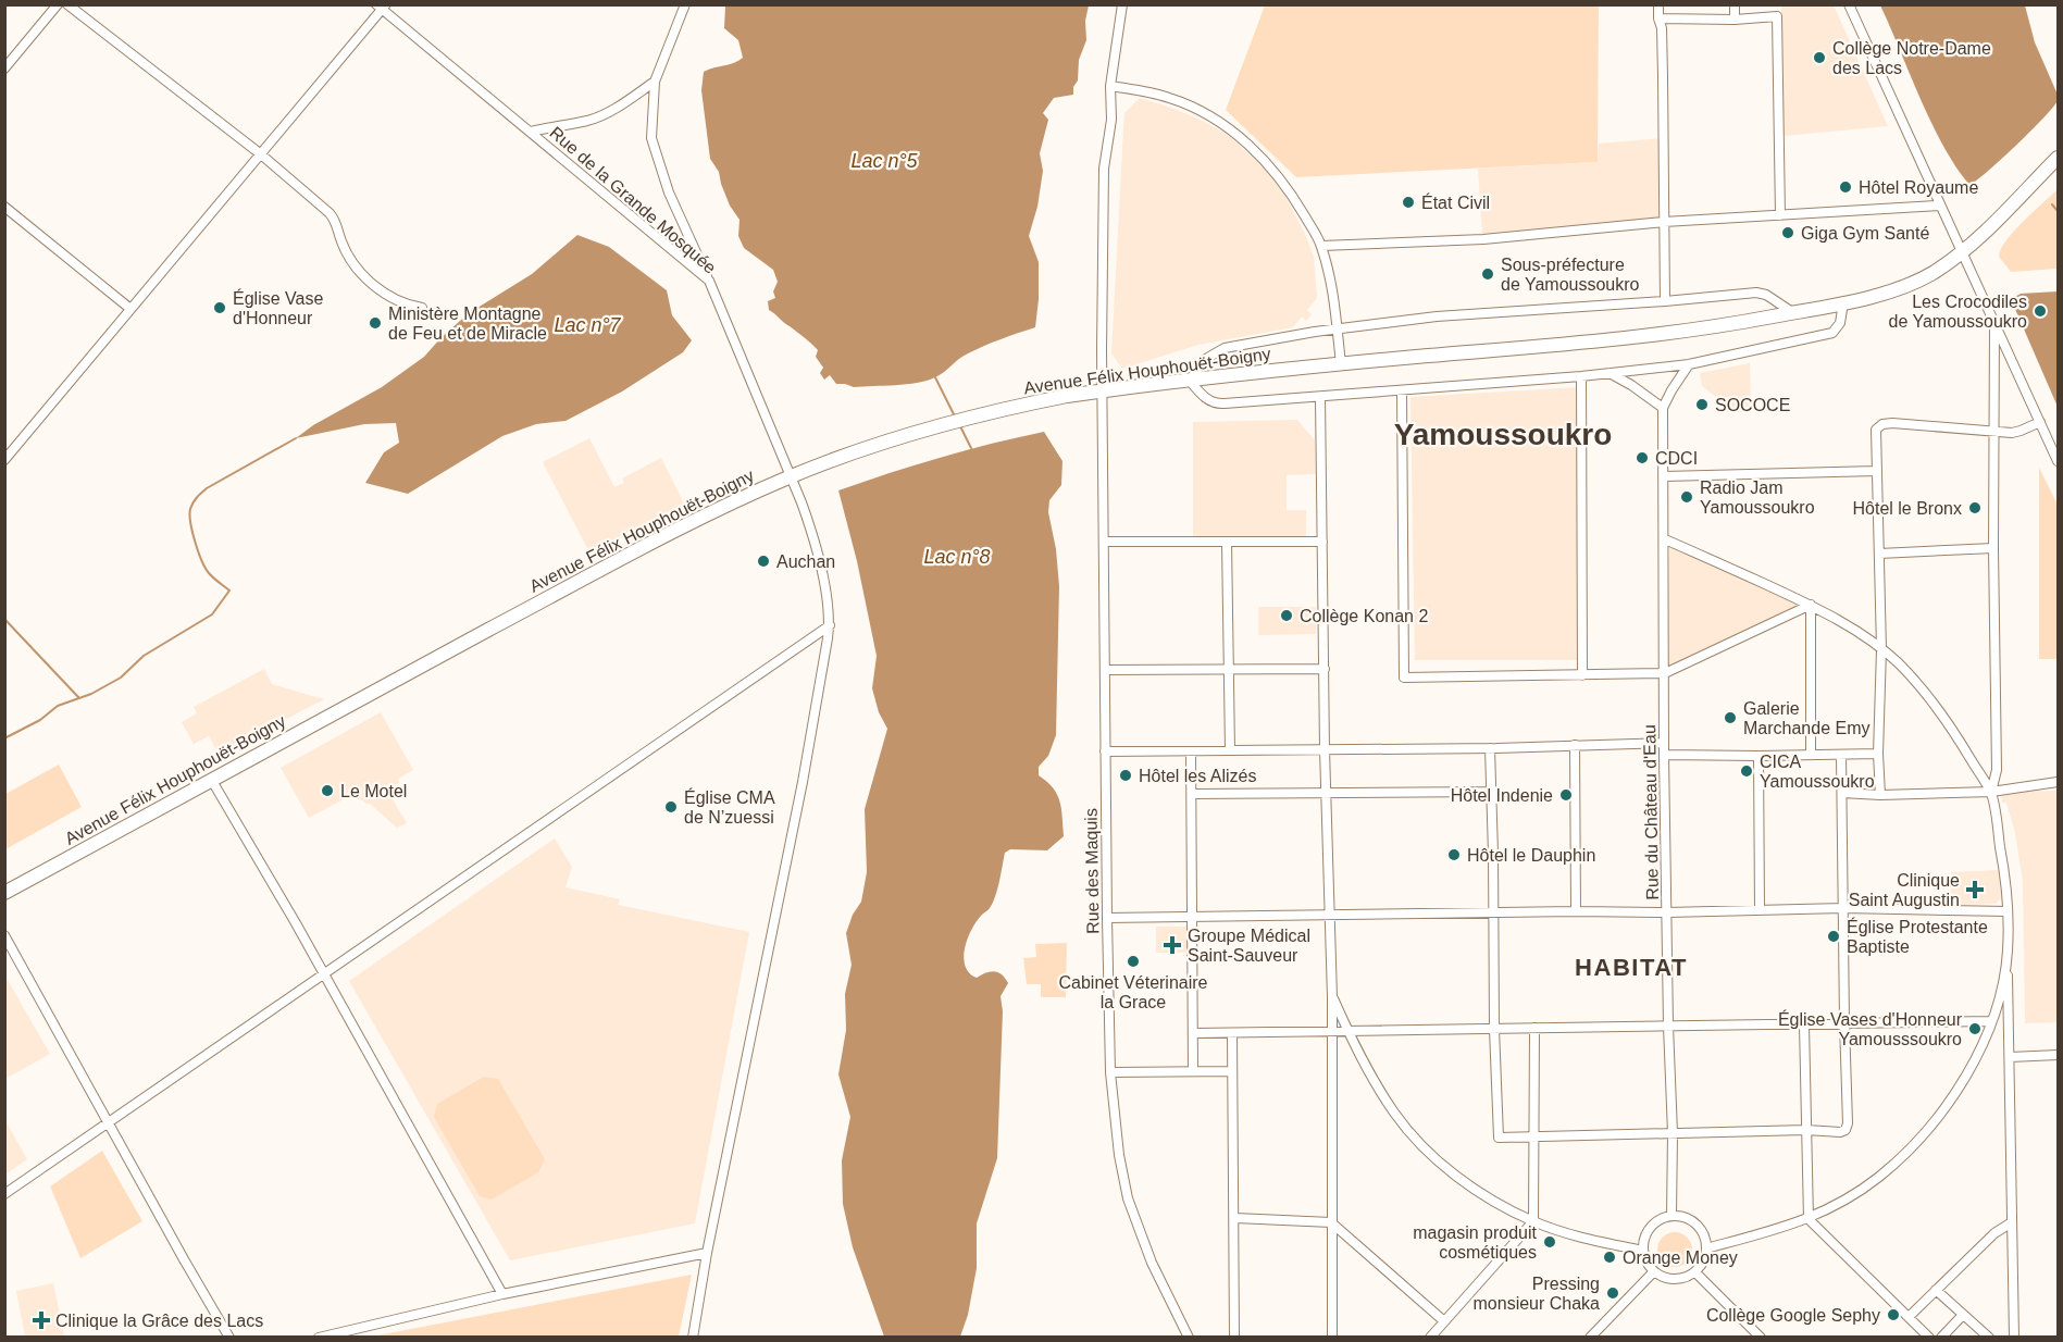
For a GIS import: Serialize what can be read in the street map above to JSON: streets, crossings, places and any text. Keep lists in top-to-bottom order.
{
  "streets": {
    "highway": ["Avenue Félix Houphouët-Boigny"],
    "street": ["Rue de la Grande Mosquée", "Rue du Château d'Eau", "Rue des Maquis"]
  },
  "crossings": [
    ["Rue de la Grande Mosquée", "Avenue Félix Houphouët-Boigny"],
    ["Avenue Félix Houphouët-Boigny", "Rue des Maquis"]
  ],
  "districts": ["Yamoussoukro", "HABITAT"],
  "water": ["Lac n°5", "Lac n°7", "Lac n°8"],
  "places": {
    "other": [
      "Collège Notre-Dame des Lacs",
      "Hôtel Royaume",
      "État Civil",
      "Giga Gym Santé",
      "Sous-préfecture de Yamoussoukro",
      "Église Vase d'Honneur",
      "Les Crocodiles de Yamoussoukro",
      "Ministère Montagne de Feu et de Miracle",
      "SOCOCE",
      "CDCI",
      "Radio Jam Yamoussoukro",
      "Hôtel le Bronx",
      "Auchan",
      "Collège Konan 2",
      "Galerie Marchande Emy",
      "CICA Yamoussoukro",
      "Hôtel les Alizés",
      "Le Motel",
      "Hôtel Indenie",
      "Église CMA de N’zuessi",
      "Hôtel le Dauphin",
      "Église Protestante Baptiste",
      "Cabinet Véterinaire la Grace",
      "Église Vases d'Honneur Yamousssoukro",
      "magasin produit cosmétiques",
      "Orange Money",
      "Pressing monsieur Chaka",
      "Collège Google Sephy"
    ],
    "health": ["Clinique Saint Augustin", "Groupe Médical Saint-Sauveur", "Clinique la Grâce des Lacs"]
  }
}
